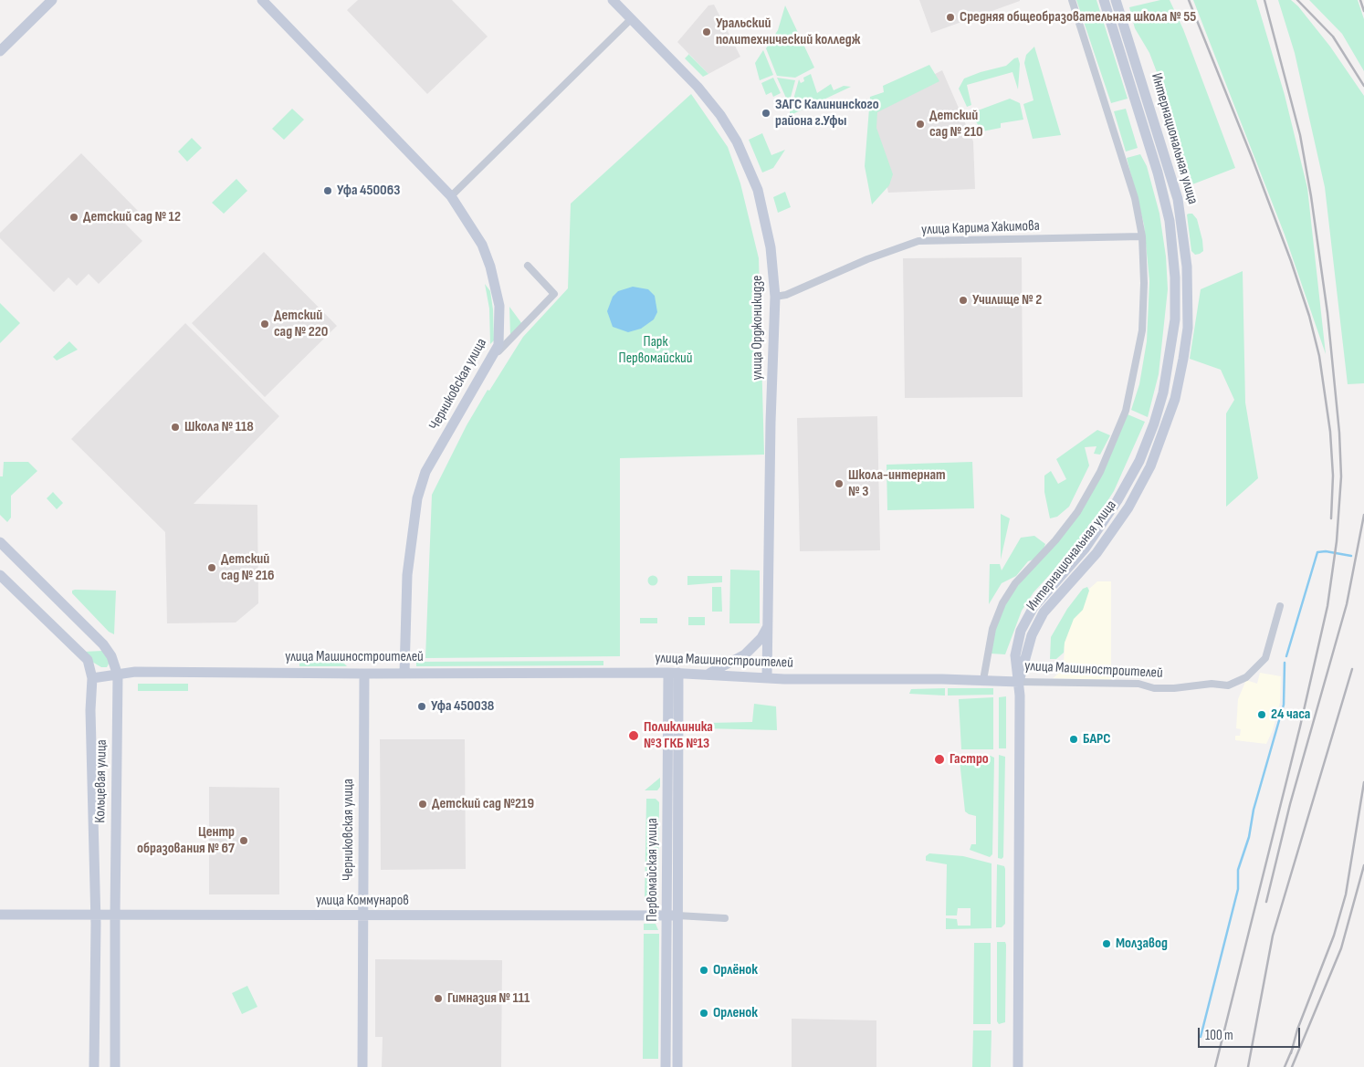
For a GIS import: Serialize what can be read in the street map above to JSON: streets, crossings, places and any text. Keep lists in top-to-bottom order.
{
  "streets": {
    "main road": [
      "Интернациональная улица",
      "улица Орджоникидзе",
      "Черниковская улица",
      "улица Машиностроителей",
      "Кольцевая улица",
      "Первомайская улица",
      "улица Коммунаров"
    ],
    "street": ["улица Карима Хакимова"]
  },
  "crossings": [
    ["Интернациональная улица", "улица Машиностроителей"],
    ["улица Карима Хакимова", "улица Орджоникидзе"],
    ["улица Орджоникидзе", "улица Машиностроителей"],
    ["Черниковская улица", "улица Машиностроителей"],
    ["Черниковская улица", "улица Коммунаров"],
    ["улица Машиностроителей", "Кольцевая улица"],
    ["улица Машиностроителей", "Первомайская улица"],
    ["Кольцевая улица", "улица Коммунаров"],
    ["Первомайская улица", "улица Коммунаров"]
  ],
  "parks": ["Парк Первомайский"],
  "places": [
    "Средняя общеобразовательная школа № 55",
    "Уральский политехнический колледж",
    "ЗАГС Калининского района г.Уфы",
    "Детский сад № 210",
    "Уфа 450063",
    "Детский сад № 12",
    "Училище № 2",
    "Детский сад № 220",
    "Школа № 118",
    "Школа-интернат № 3",
    "Детский сад № 216",
    "Уфа 450038",
    "24 часа",
    "Поликлиника №3 ГКБ №13",
    "БАРС",
    "Гастро",
    "Детский сад №219",
    "Центр образования № 67",
    "Молзавод",
    "Орлёнок",
    "Гимназия № 111",
    "Орленок"
  ],
  "scale_bar": "100 m"
}
